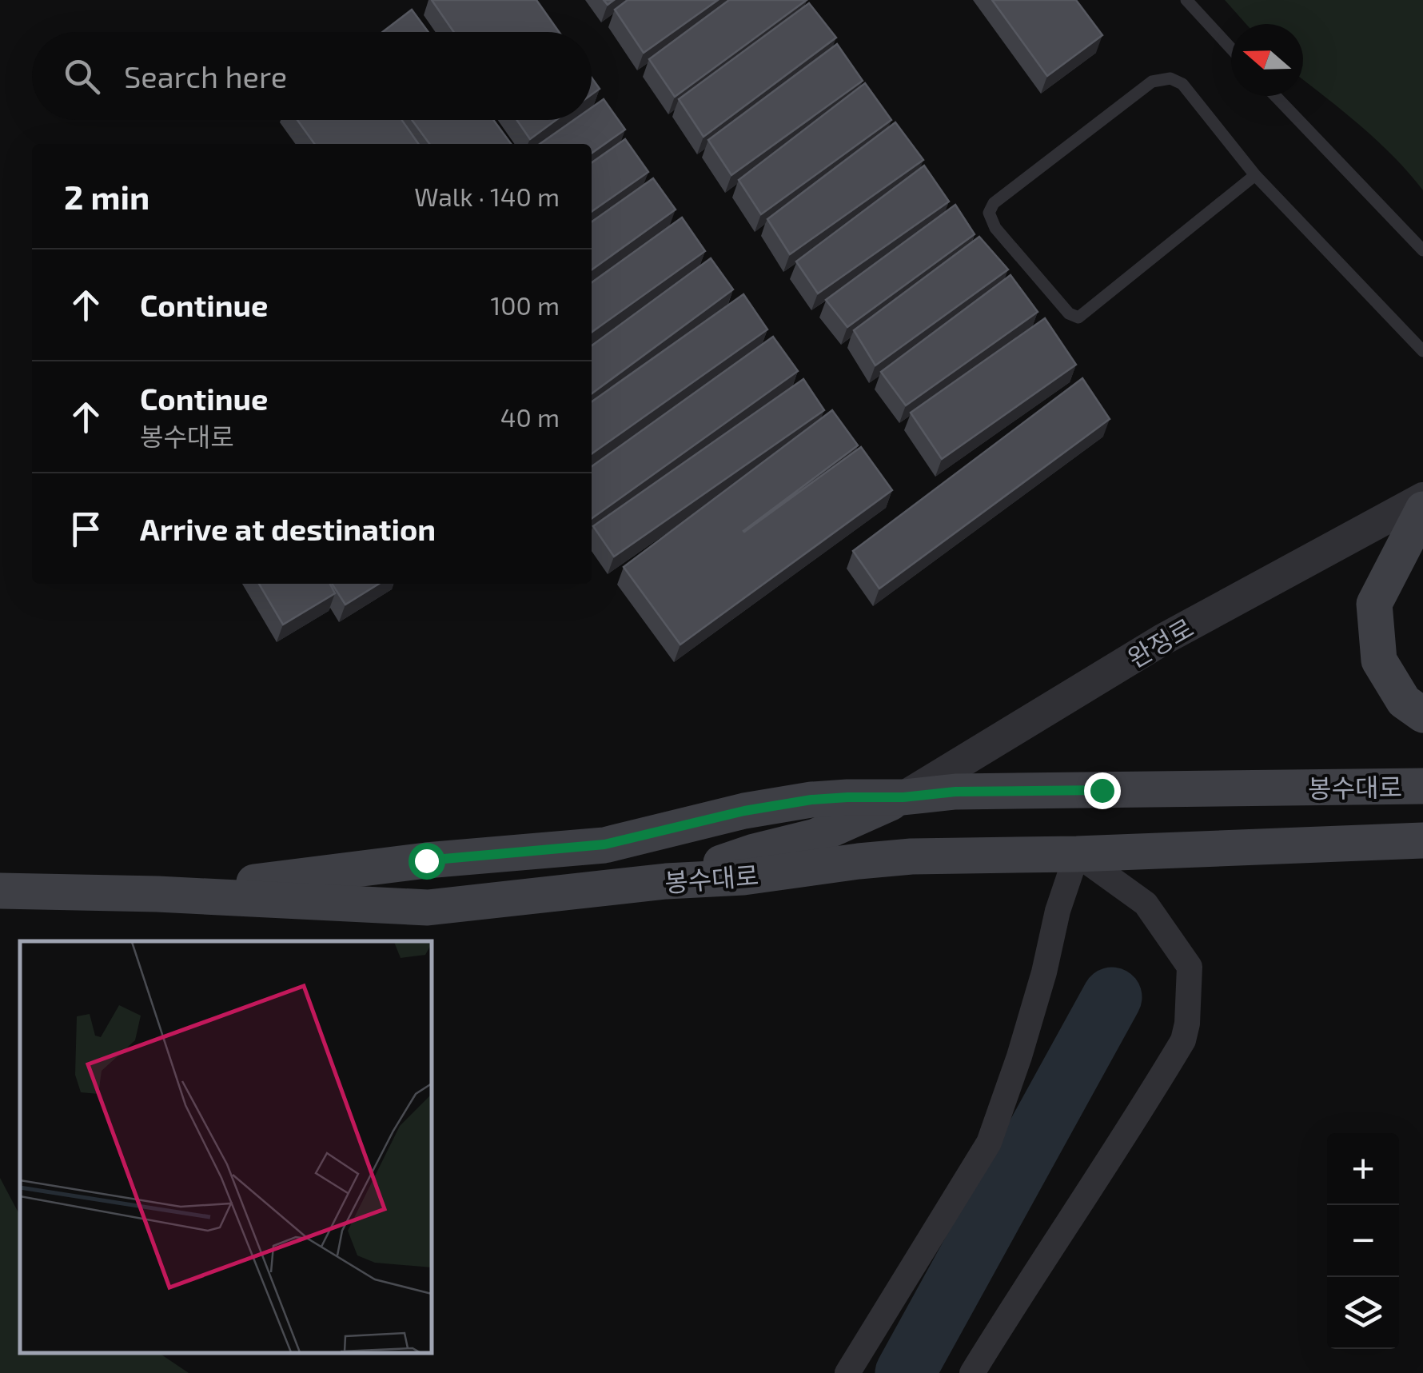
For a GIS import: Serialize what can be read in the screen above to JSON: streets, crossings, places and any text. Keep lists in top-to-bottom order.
{
  "streets": {
    "main road": ["봉수대로"],
    "street": ["완정로"]
  },
  "crossings": [
    ["완정로", "봉수대로"]
  ],
  "north": "left",
  "page": {
    "search": "Search here",
    "heading": ["2 min", "Walk · 140 m"],
    "list": [
      ["Continue", "100 m"],
      ["Continue", "봉수대로", "40 m"],
      "Arrive at destination"
    ],
    "map_buttons": ["+", "−"]
  }
}
